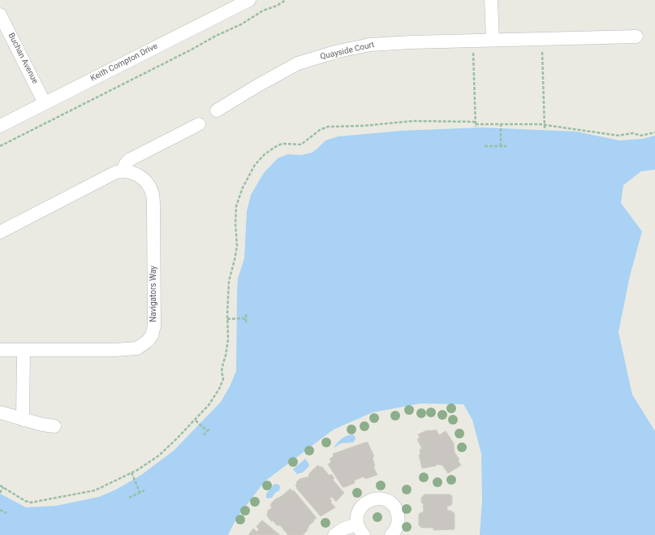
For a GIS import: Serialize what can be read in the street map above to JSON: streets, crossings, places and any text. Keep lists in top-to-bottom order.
{
  "streets": {
    "street": [
      "Quayside Court",
      "Buchan Avenue",
      "Keith Compton Drive",
      "Navigators Way"
    ]
  },
  "crossings": [
    ["Buchan Avenue", "Keith Compton Drive"]
  ]
}
